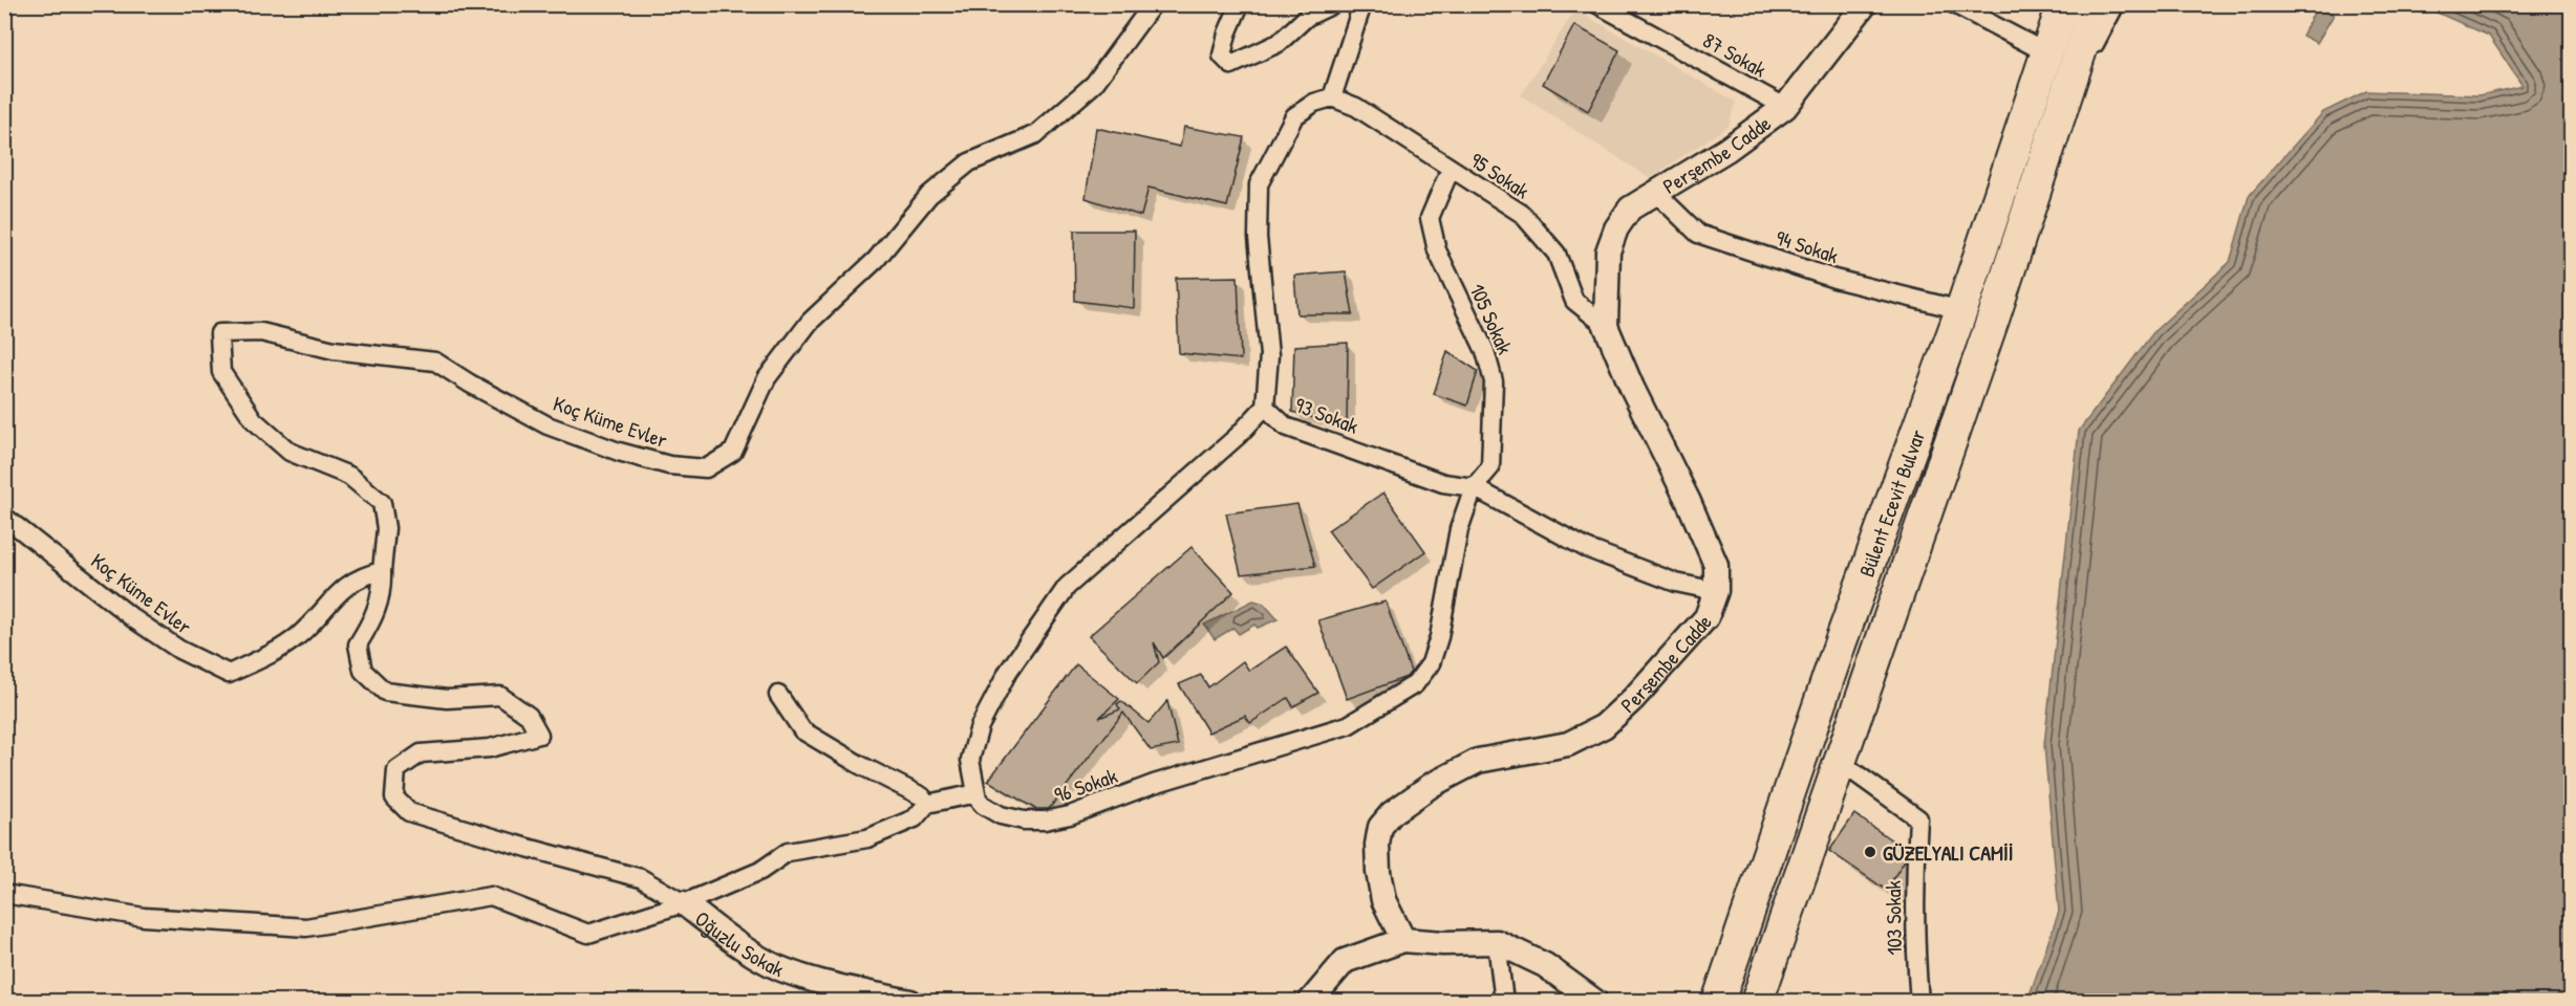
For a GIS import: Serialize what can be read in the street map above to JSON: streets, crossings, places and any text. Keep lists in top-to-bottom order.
{
  "streets": {
    "highway": ["Bülent Ecevit Bulvar"],
    "main road": ["Perşembe Cadde", "Oğuzlu Sokak"],
    "street": [
      "87 Sokak",
      "95 Sokak",
      "94 Sokak",
      "105 Sokak",
      "93 Sokak",
      "Koç Küme Evler",
      "96 Sokak",
      "103 Sokak"
    ]
  },
  "crossings": [
    ["87 Sokak", "Perşembe Cadde"],
    ["Perşembe Cadde", "95 Sokak"],
    ["Perşembe Cadde", "94 Sokak"],
    ["Perşembe Cadde", "93 Sokak"],
    ["95 Sokak", "105 Sokak"],
    ["95 Sokak", "93 Sokak"],
    ["94 Sokak", "Bülent Ecevit Bulvar"],
    ["105 Sokak", "93 Sokak"],
    ["105 Sokak", "96 Sokak"],
    ["93 Sokak", "96 Sokak"],
    ["Koç Küme Evler", "Oğuzlu Sokak"],
    ["Bülent Ecevit Bulvar", "103 Sokak"]
  ],
  "places": ["GÜZELYALI CAMİİ"]
}
